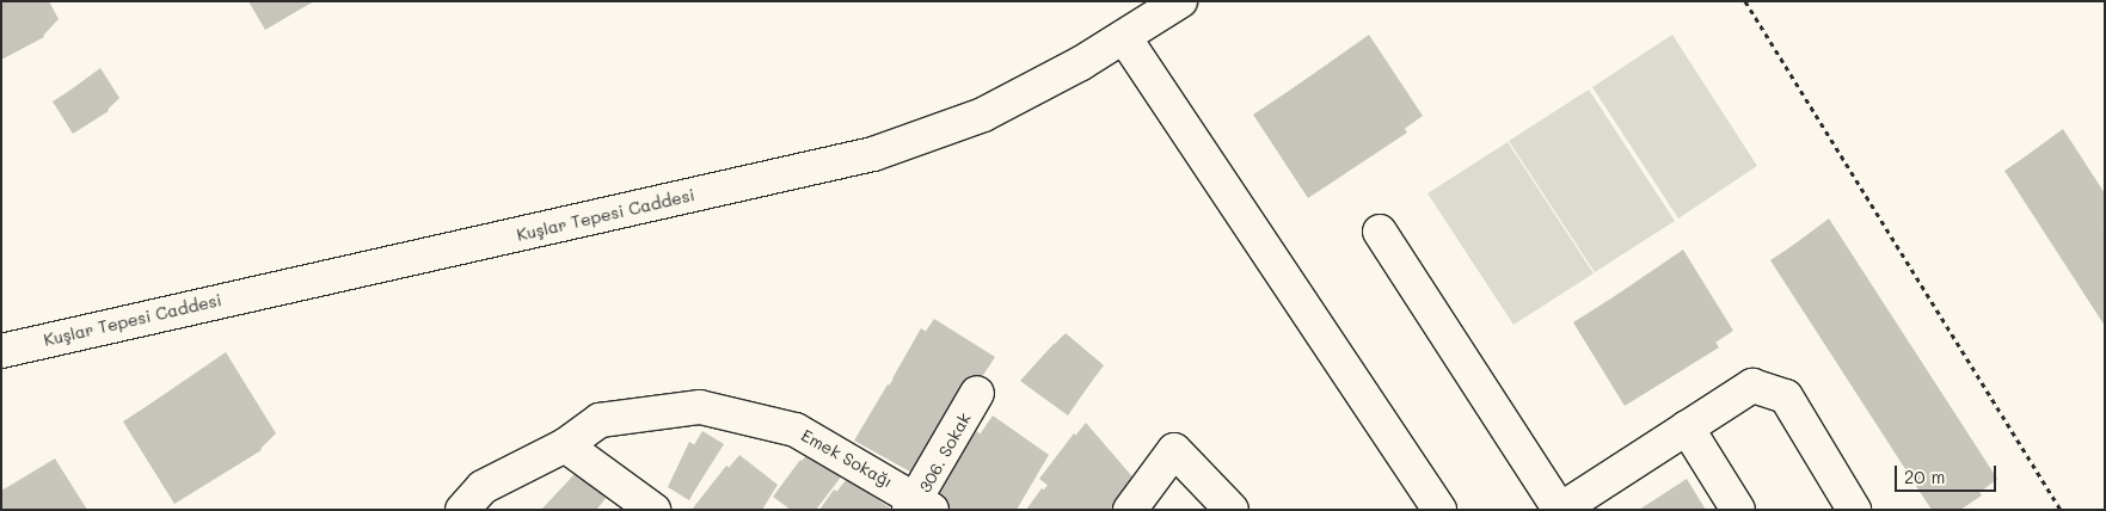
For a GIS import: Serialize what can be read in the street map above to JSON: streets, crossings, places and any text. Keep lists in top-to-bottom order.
{
  "streets": {
    "street": ["Kuşlar Tepesi Caddesi", "306. Sokak", "Emek Sokağı"]
  },
  "crossings": [
    ["306. Sokak", "Emek Sokağı"]
  ],
  "scale_bar": "20 m"
}
